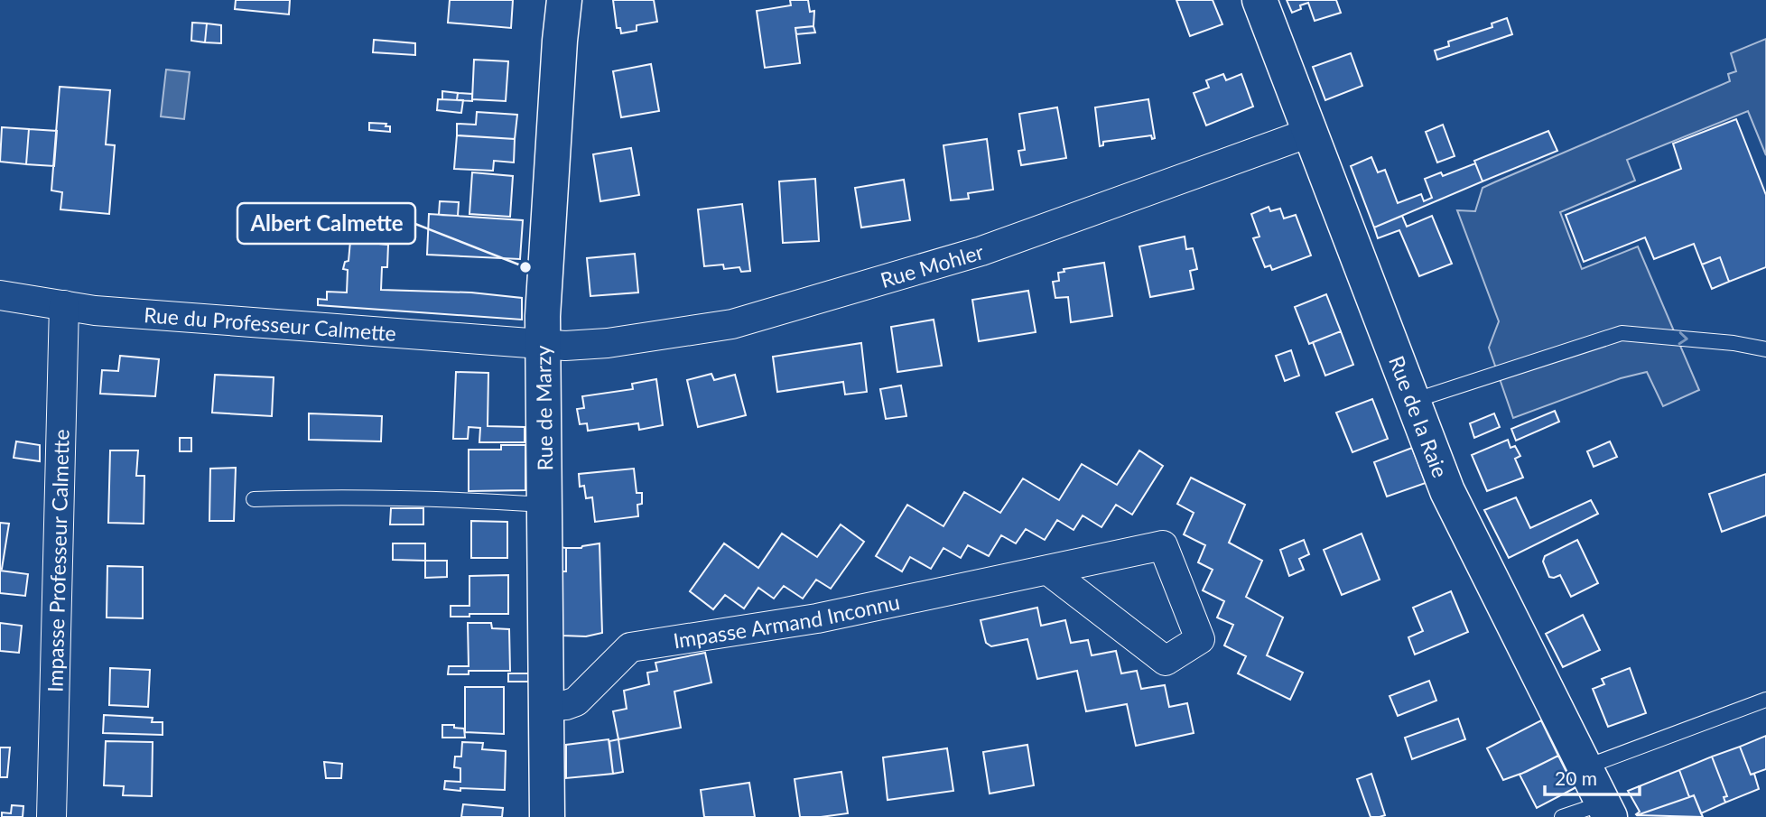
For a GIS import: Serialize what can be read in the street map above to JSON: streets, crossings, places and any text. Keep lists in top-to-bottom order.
{
  "streets": {
    "street": [
      "Rue Mohler",
      "Rue du Professeur Calmette",
      "Rue de Marzy",
      "Rue de la Raie",
      "Impasse Professeur Calmette",
      "Impasse Armand Inconnu"
    ]
  },
  "crossings": [
    ["Rue Mohler", "Rue du Professeur Calmette"],
    ["Rue Mohler", "Rue de Marzy"],
    ["Rue Mohler", "Rue de la Raie"],
    ["Rue du Professeur Calmette", "Rue de Marzy"],
    ["Rue du Professeur Calmette", "Impasse Professeur Calmette"],
    ["Rue de Marzy", "Impasse Armand Inconnu"]
  ],
  "places": ["Albert Calmette"],
  "scale_bar": "20 m"
}
